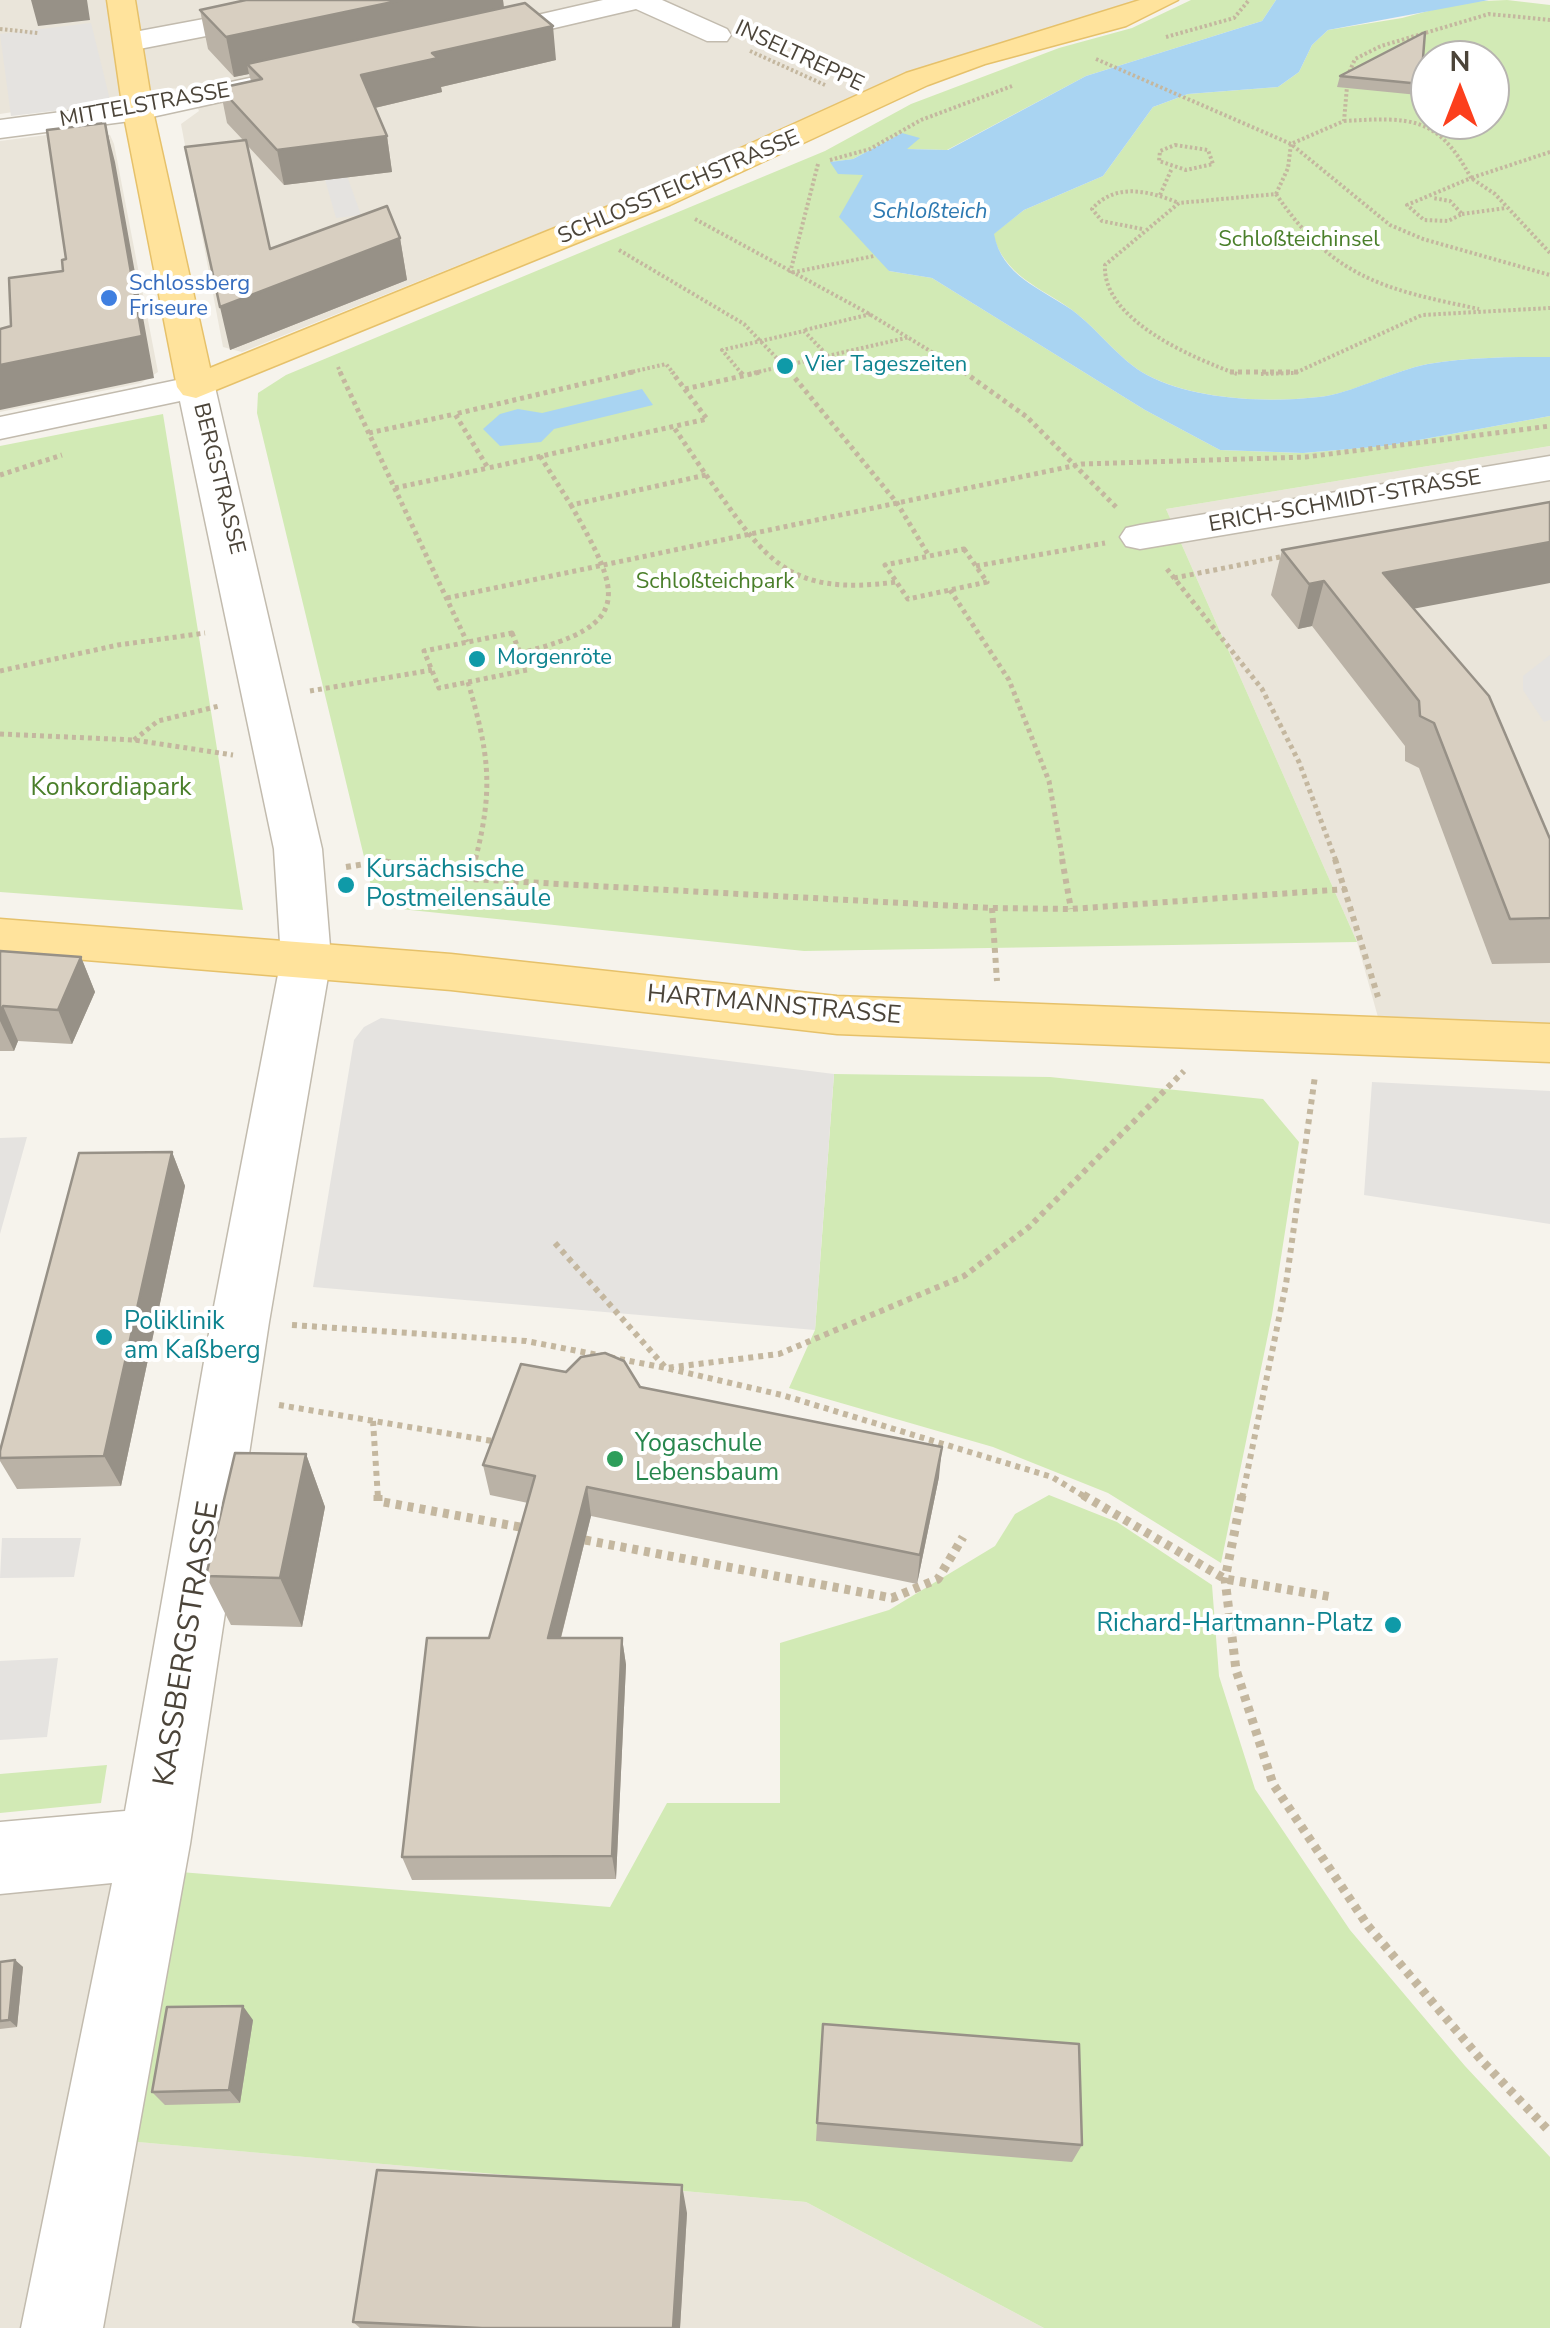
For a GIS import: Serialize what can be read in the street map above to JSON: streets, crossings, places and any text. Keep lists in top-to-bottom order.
{
  "streets": {
    "main road": ["SCHLOSSTEICHSTRASSE", "BERGSTRASSE", "HARTMANNSTRASSE"],
    "street": ["MITTELSTRASSE", "ERICH-SCHMIDT-STRASSE", "KASSBERGSTRASSE"],
    "path": ["INSELTREPPE"]
  },
  "crossings": [
    ["INSELTREPPE", "SCHLOSSTEICHSTRASSE"],
    ["MITTELSTRASSE", "BERGSTRASSE"],
    ["SCHLOSSTEICHSTRASSE", "BERGSTRASSE"],
    ["BERGSTRASSE", "HARTMANNSTRASSE"],
    ["BERGSTRASSE", "KASSBERGSTRASSE"],
    ["HARTMANNSTRASSE", "KASSBERGSTRASSE"]
  ],
  "water": ["Schloßteich"],
  "parks": ["Schloßteichinsel", "Schloßteichpark", "Konkordiapark"],
  "places": [
    "Schlossberg Friseure",
    "Vier Tageszeiten",
    "Morgenröte",
    "Kursächsische Postmeilensäule",
    "Poliklinik am Kaßberg",
    "Yogaschule Lebensbaum",
    "Richard-Hartmann-Platz"
  ],
  "north": "top"
}
